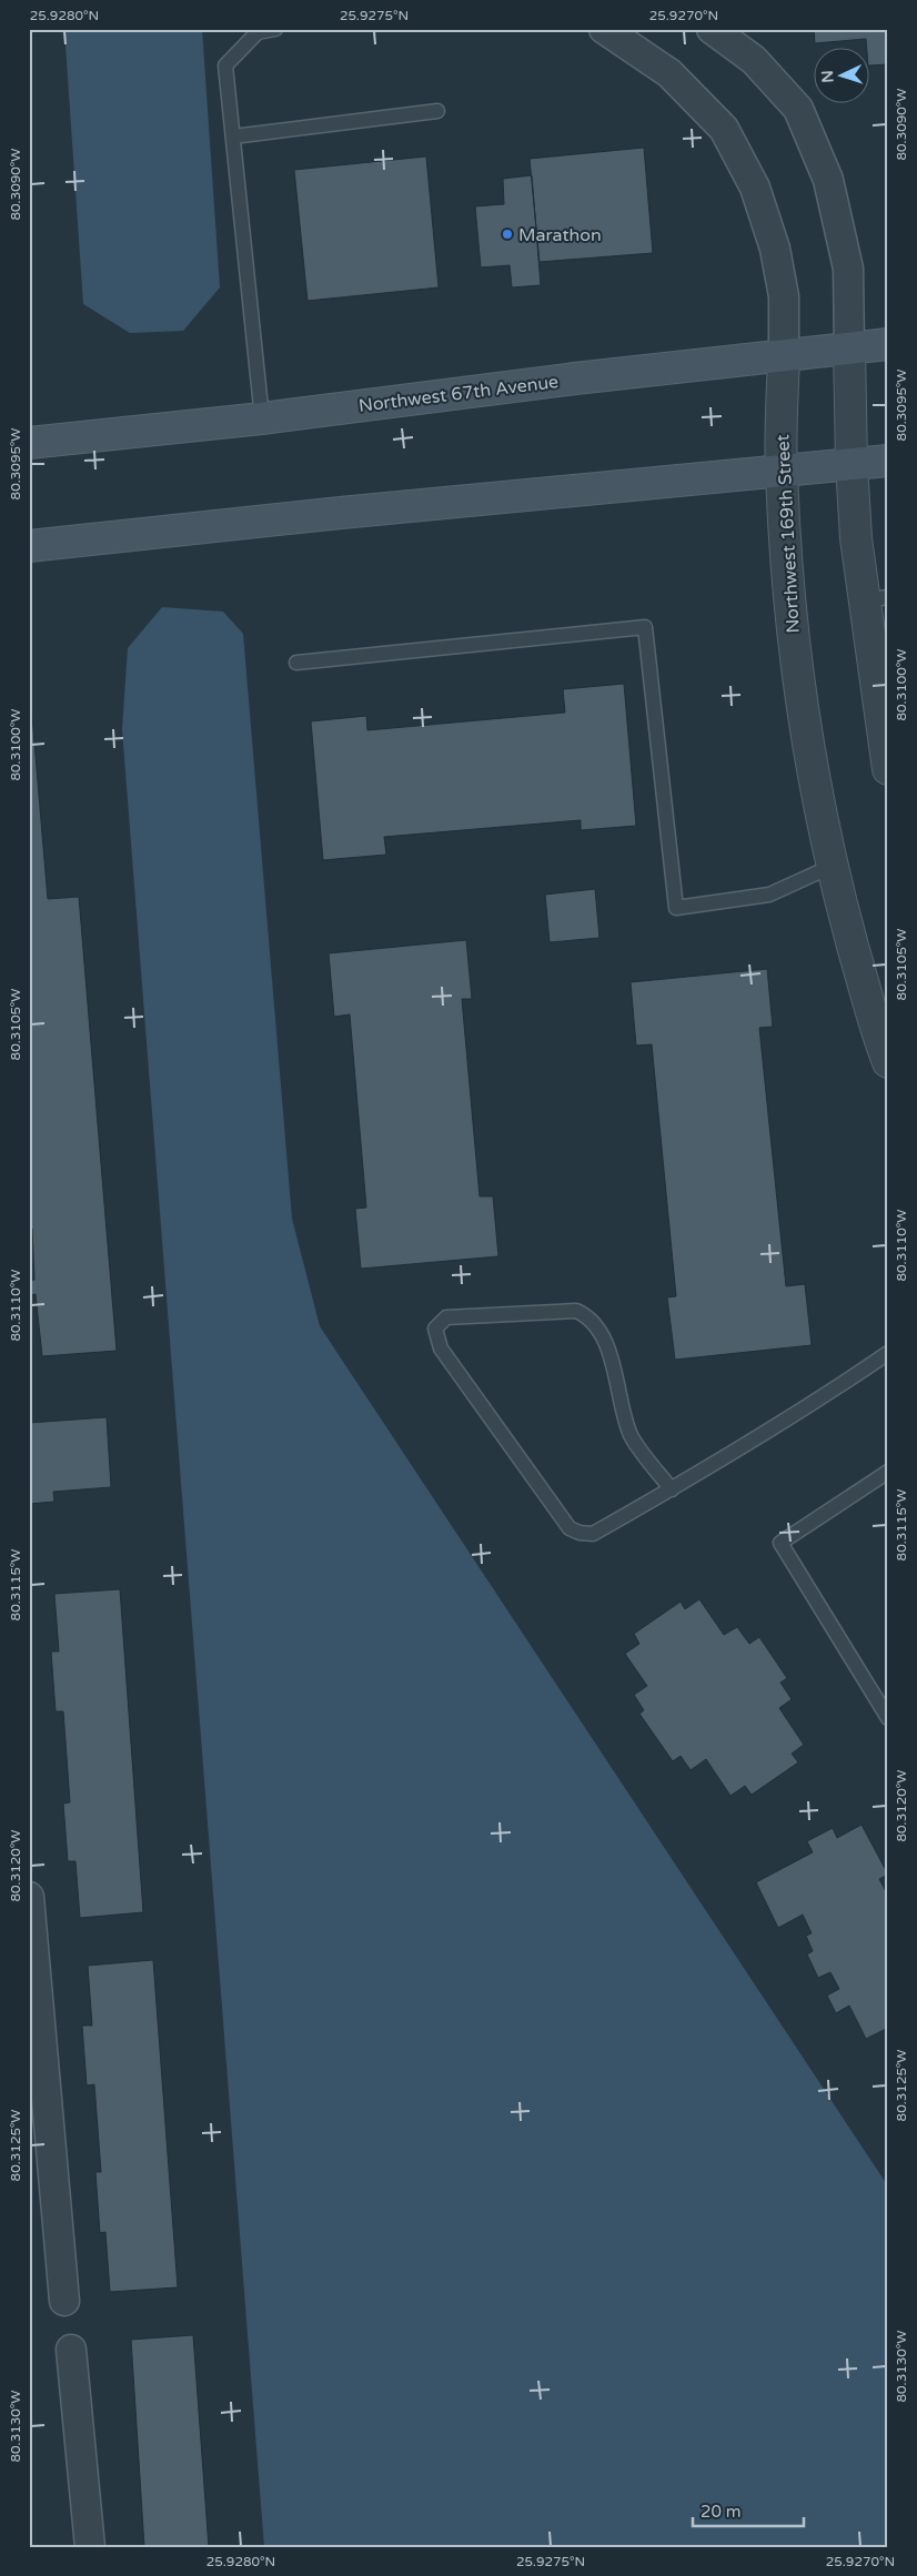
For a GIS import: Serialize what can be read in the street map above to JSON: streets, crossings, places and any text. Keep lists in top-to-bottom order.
{
  "streets": {
    "main road": ["Northwest 67th Avenue"],
    "street": ["Northwest 169th Street"]
  },
  "crossings": [
    ["Northwest 67th Avenue", "Northwest 169th Street"]
  ],
  "places": ["Marathon"],
  "scale_bar": "20 m",
  "north": "left",
  "coordinates": [
    "25.9280°N",
    "25.9275°N",
    "25.9270°N",
    "80.3090°W",
    "80.3095°W",
    "80.3100°W",
    "80.3105°W",
    "80.3110°W",
    "80.3115°W",
    "80.3120°W",
    "80.3125°W",
    "80.3130°W"
  ]
}
